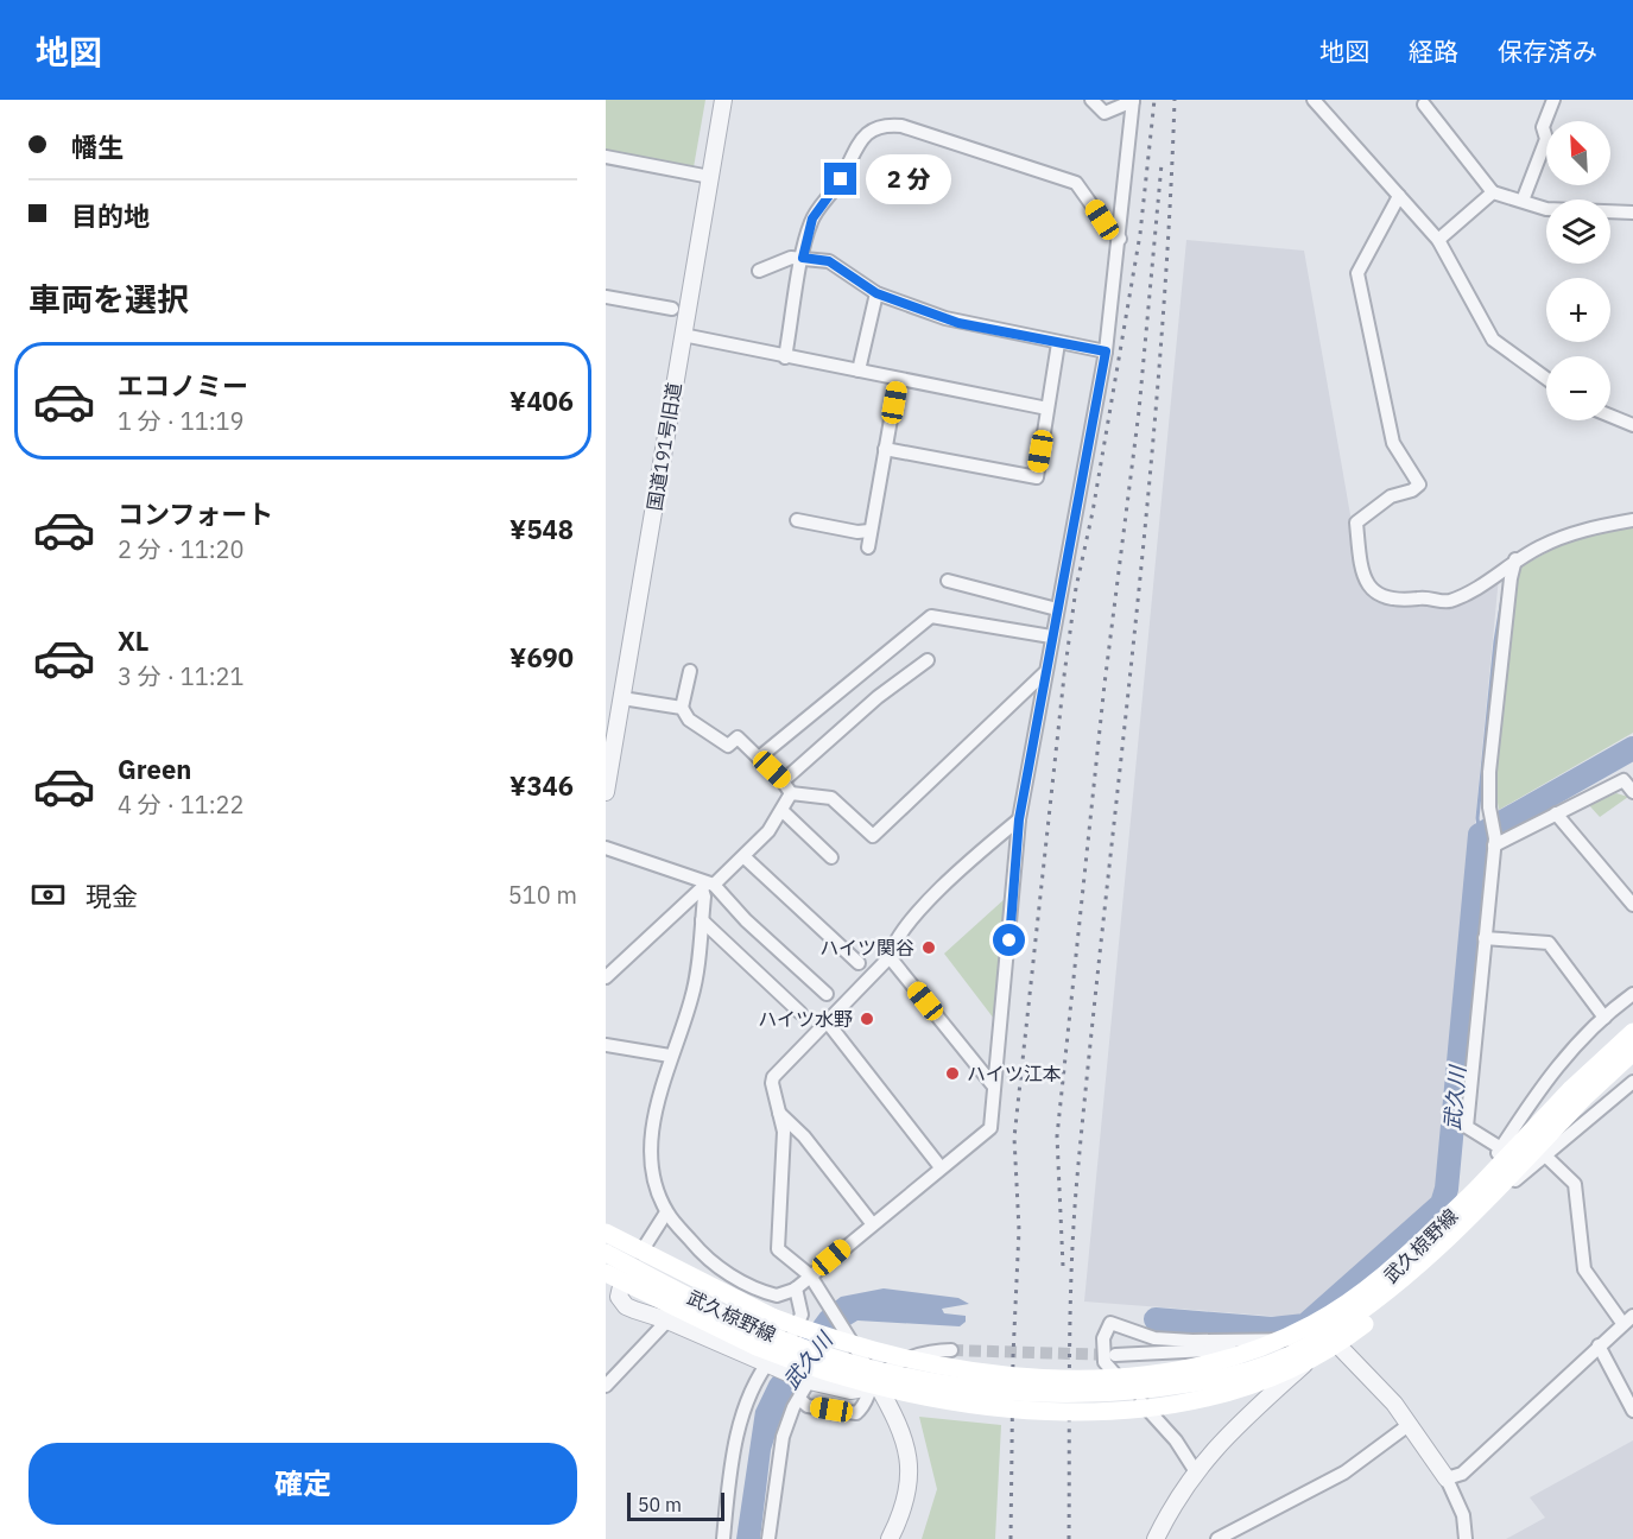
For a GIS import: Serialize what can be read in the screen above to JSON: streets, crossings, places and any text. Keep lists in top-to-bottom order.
{
  "streets": {
    "main road": ["武久椋野線"],
    "street": ["国道191号旧道"]
  },
  "water": ["武久川"],
  "places": ["ハイツ関谷", "ハイツ水野", "ハイツ江本"],
  "scale_bar": "50 m",
  "north": "top left",
  "page": {
    "header": "地図",
    "nav": ["地図", "経路", "保存済み"],
    "banner": ["幡生", "目的地"],
    "map_buttons": ["+", "−"],
    "bubble": "2 分",
    "heading": "車両を選択",
    "list": [
      {
        "name": "エコノミー",
        "note": "1 分 · 11:19",
        "value": "¥406"
      },
      {
        "name": "コンフォート",
        "note": "2 分 · 11:20",
        "value": "¥548"
      },
      {
        "name": "XL",
        "note": "3 分 · 11:21",
        "value": "¥690"
      },
      {
        "name": "Green",
        "note": "4 分 · 11:22",
        "value": "¥346"
      }
    ],
    "pay": ["現金", "510 m"],
    "buttons": "確定",
    "scale": "50 m"
  }
}
